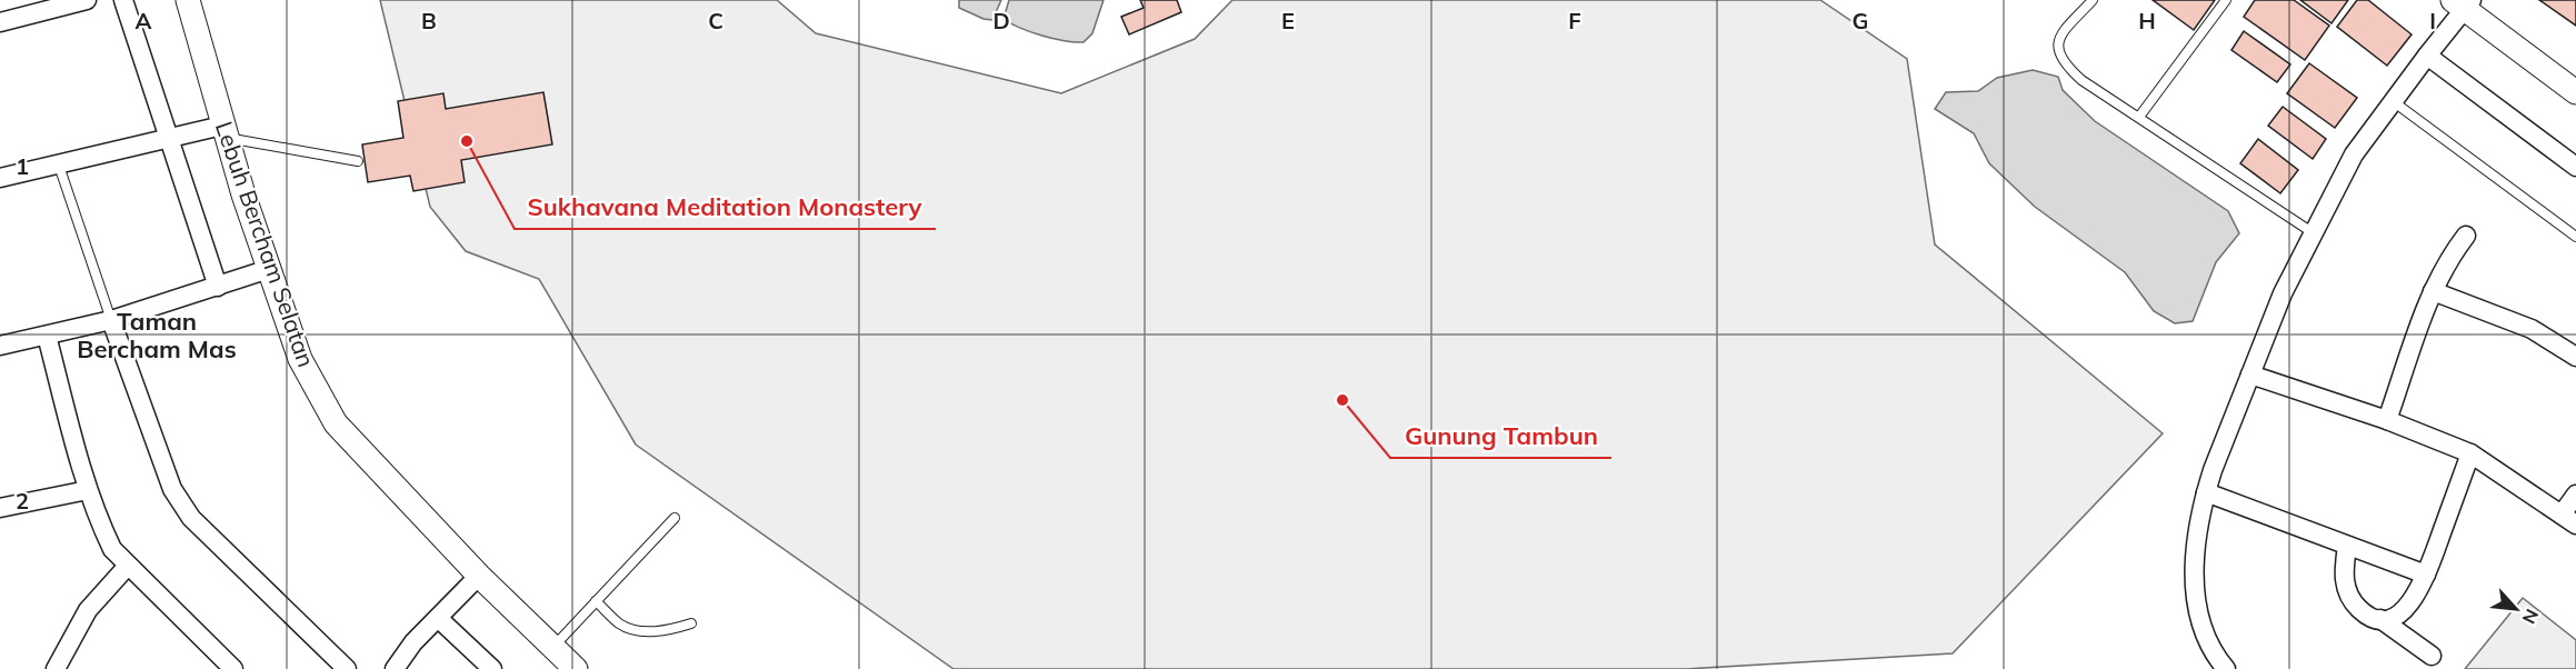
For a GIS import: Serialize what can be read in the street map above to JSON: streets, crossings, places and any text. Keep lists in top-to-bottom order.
{
  "streets": {
    "street": ["Lebuh Bercham Selatan"]
  },
  "districts": ["Taman Bercham Mas"],
  "places": ["Sukhavana Meditation Monastery", "Gunung Tambun"],
  "north": "bottom right",
  "grid": {
    "columns": [
      "A",
      "B",
      "C",
      "D",
      "E",
      "F",
      "G",
      "H",
      "I"
    ],
    "rows": ["1", "2"]
  }
}
